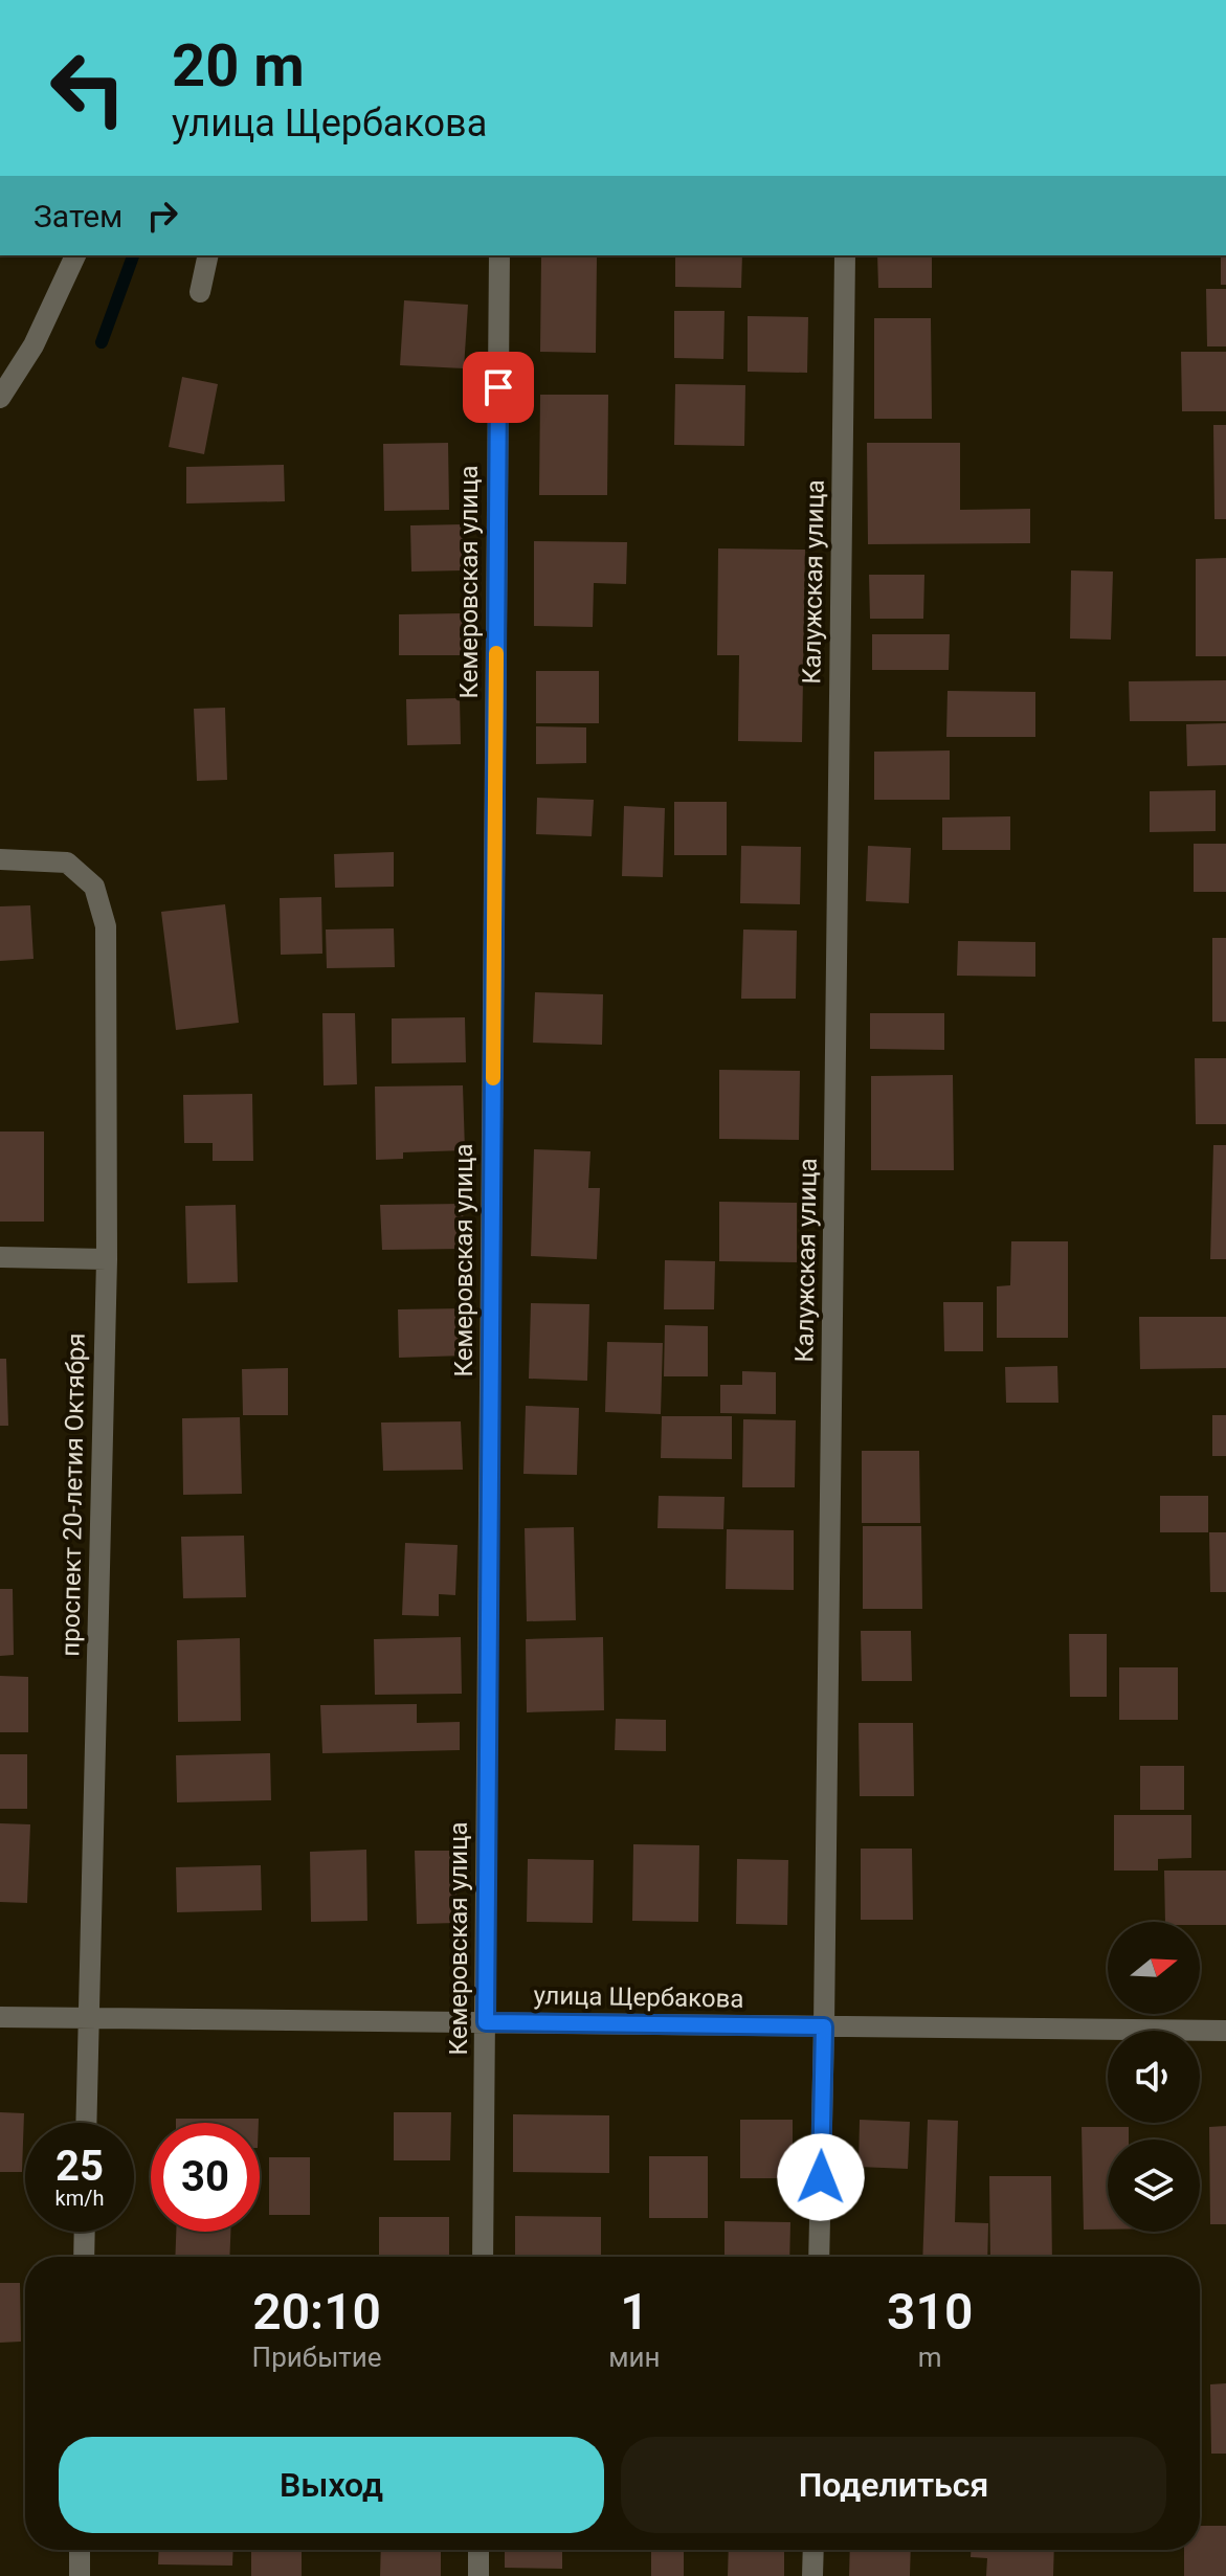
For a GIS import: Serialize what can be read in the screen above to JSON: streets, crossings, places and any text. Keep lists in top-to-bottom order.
{
  "streets": {
    "street": [
      "Кемеровская улица",
      "Калужская улица",
      "проспект 20-летия Октября",
      "улица Щербакова"
    ]
  },
  "crossings": [
    ["Кемеровская улица", "улица Щербакова"],
    ["Калужская улица", "улица Щербакова"],
    ["проспект 20-летия Октября", "улица Щербакова"]
  ],
  "north": "right",
  "page": {
    "turn": ["20 m", "улица Щербакова"],
    "then": "Затем",
    "speed": "25 km/h",
    "limit": "30",
    "eta": [
      "20:10",
      "Прибытие",
      "1",
      "мин",
      "310",
      "m"
    ],
    "buttons": ["Выход", "Поделиться"]
  }
}
